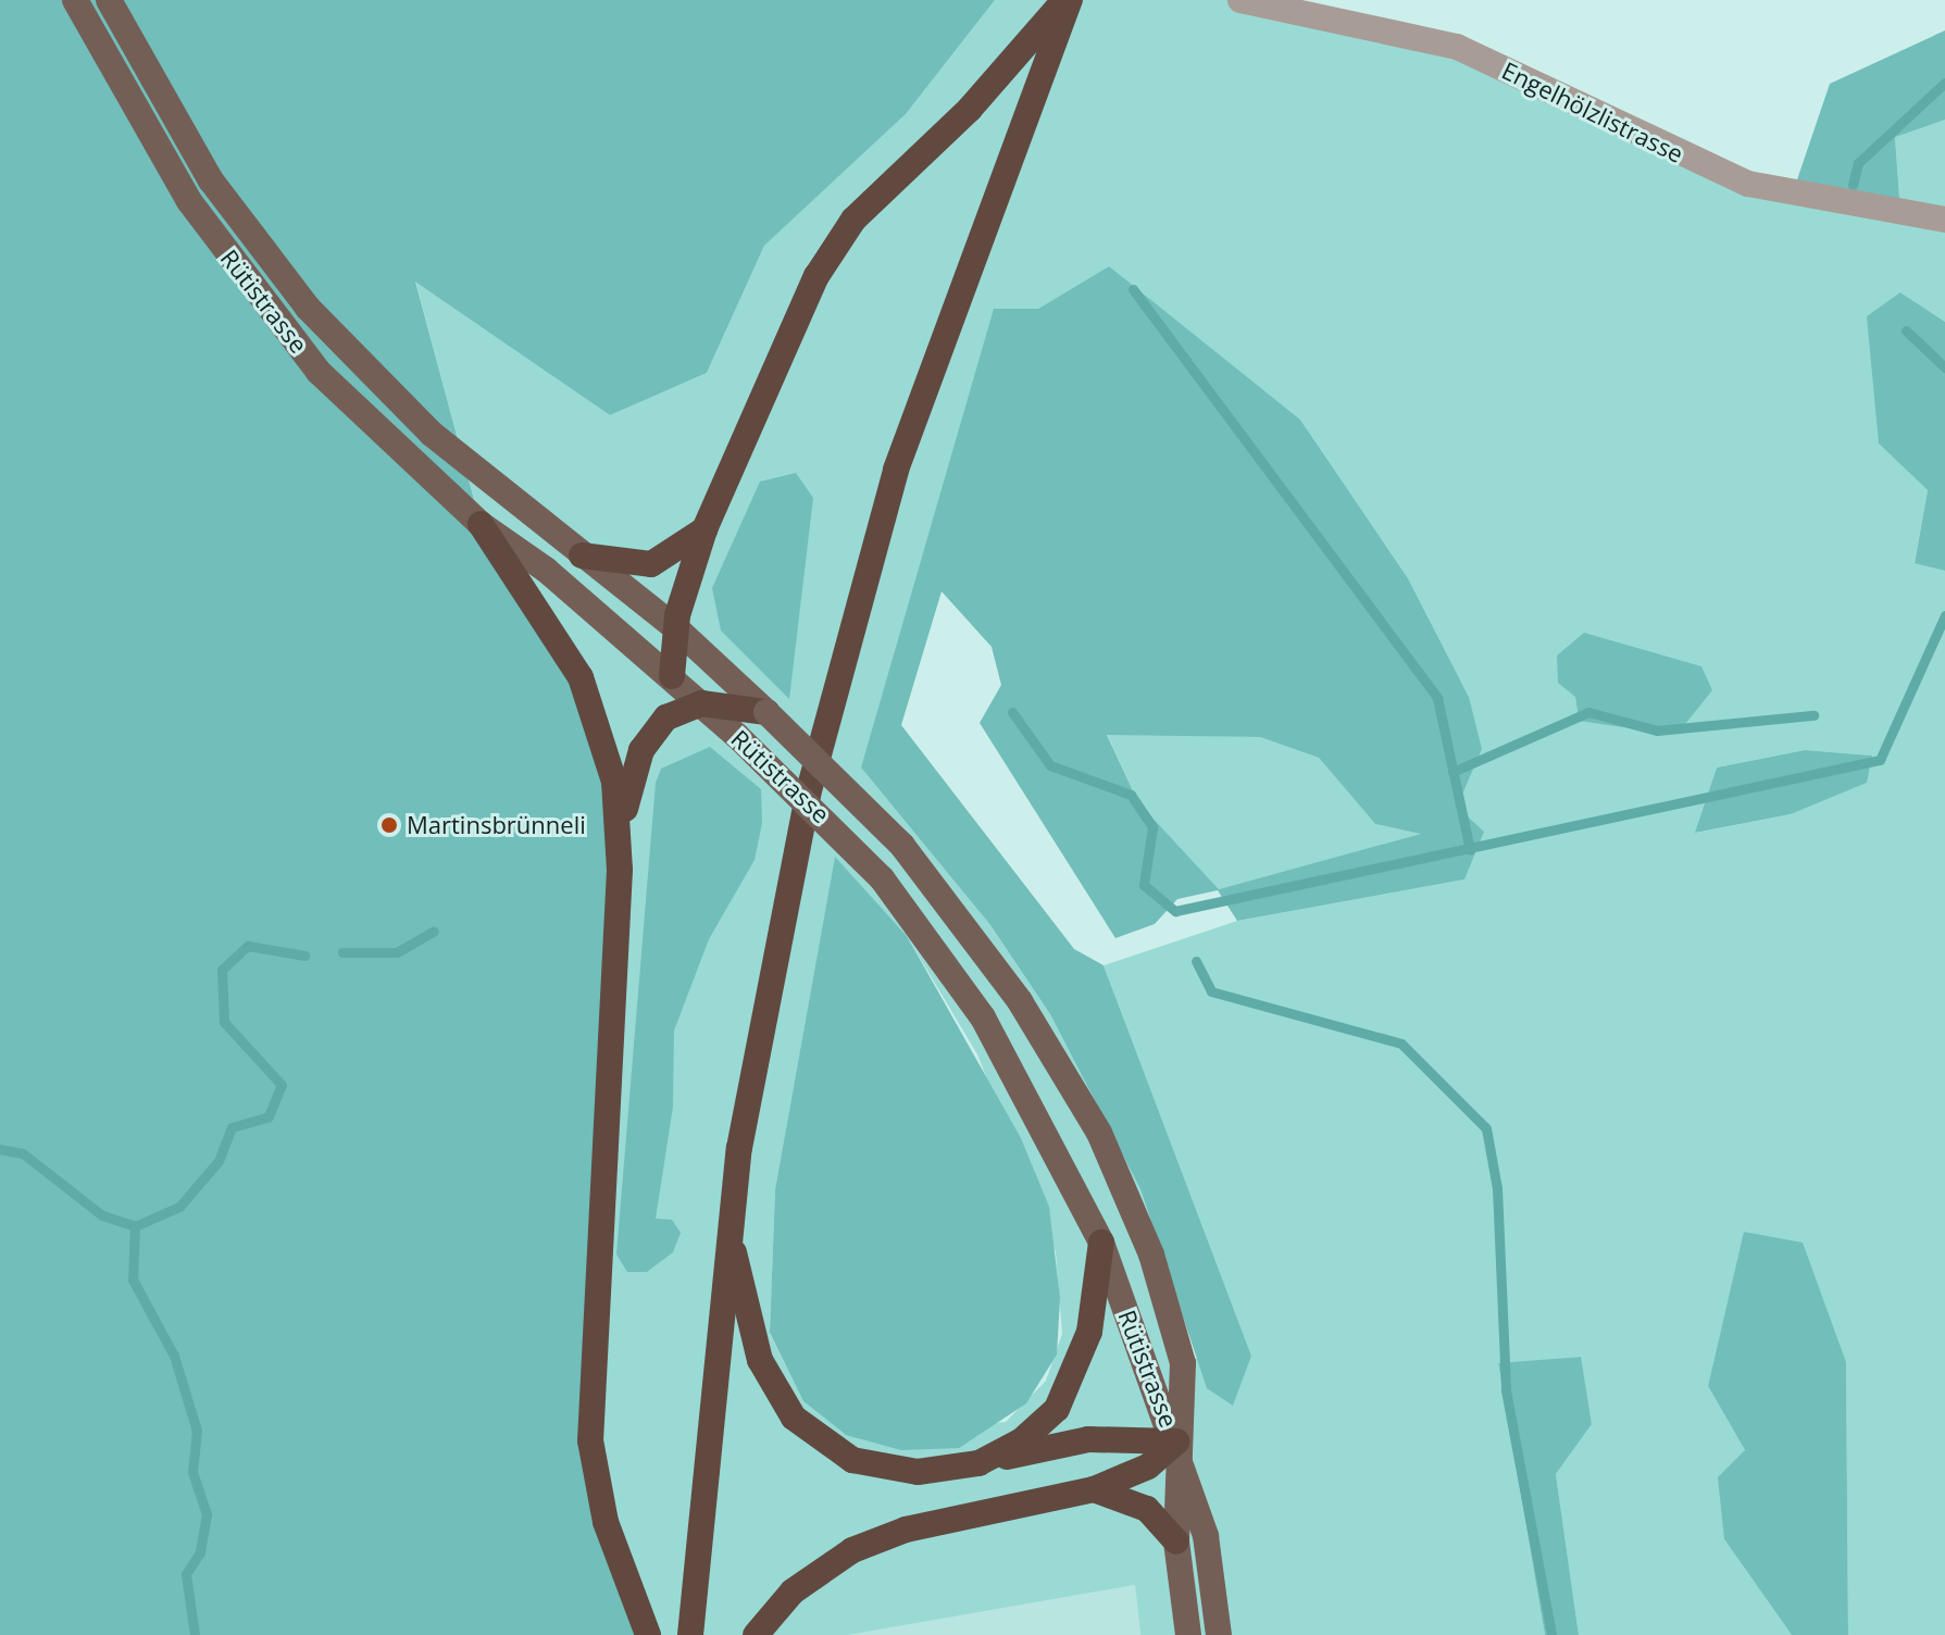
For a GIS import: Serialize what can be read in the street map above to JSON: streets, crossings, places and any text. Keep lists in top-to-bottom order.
{
  "streets": {
    "main road": ["Rütistrasse"],
    "street": ["Engelhölzlistrasse"]
  },
  "places": ["Martinsbrünneli"]
}
